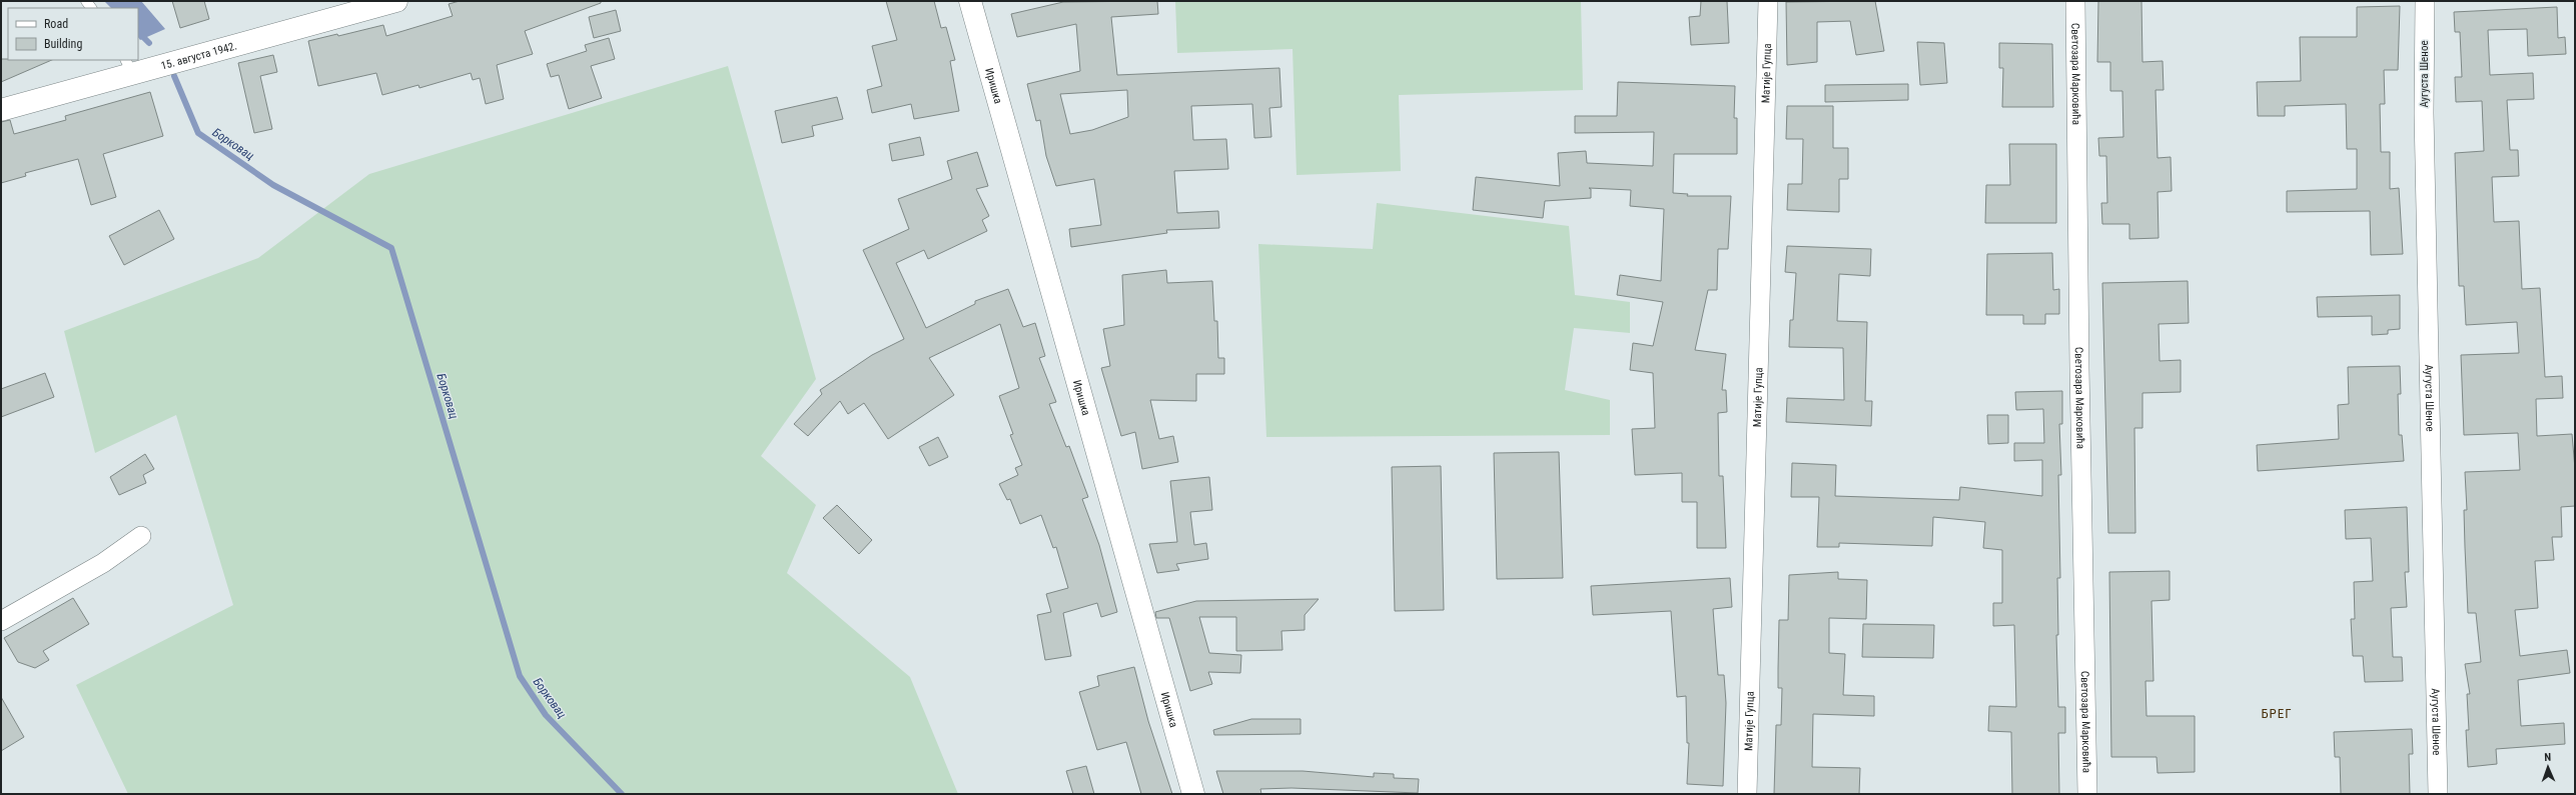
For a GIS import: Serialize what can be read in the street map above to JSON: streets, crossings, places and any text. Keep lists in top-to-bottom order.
{
  "streets": {
    "street": [
      "15. августа 1942.",
      "Матије Гупца",
      "Светозара Марковића",
      "Аугуста Шеное",
      "Иришка"
    ]
  },
  "districts": ["БРЕГ"],
  "water": ["Борковац"],
  "legend": ["Road", "Building"],
  "north": "top"
}
